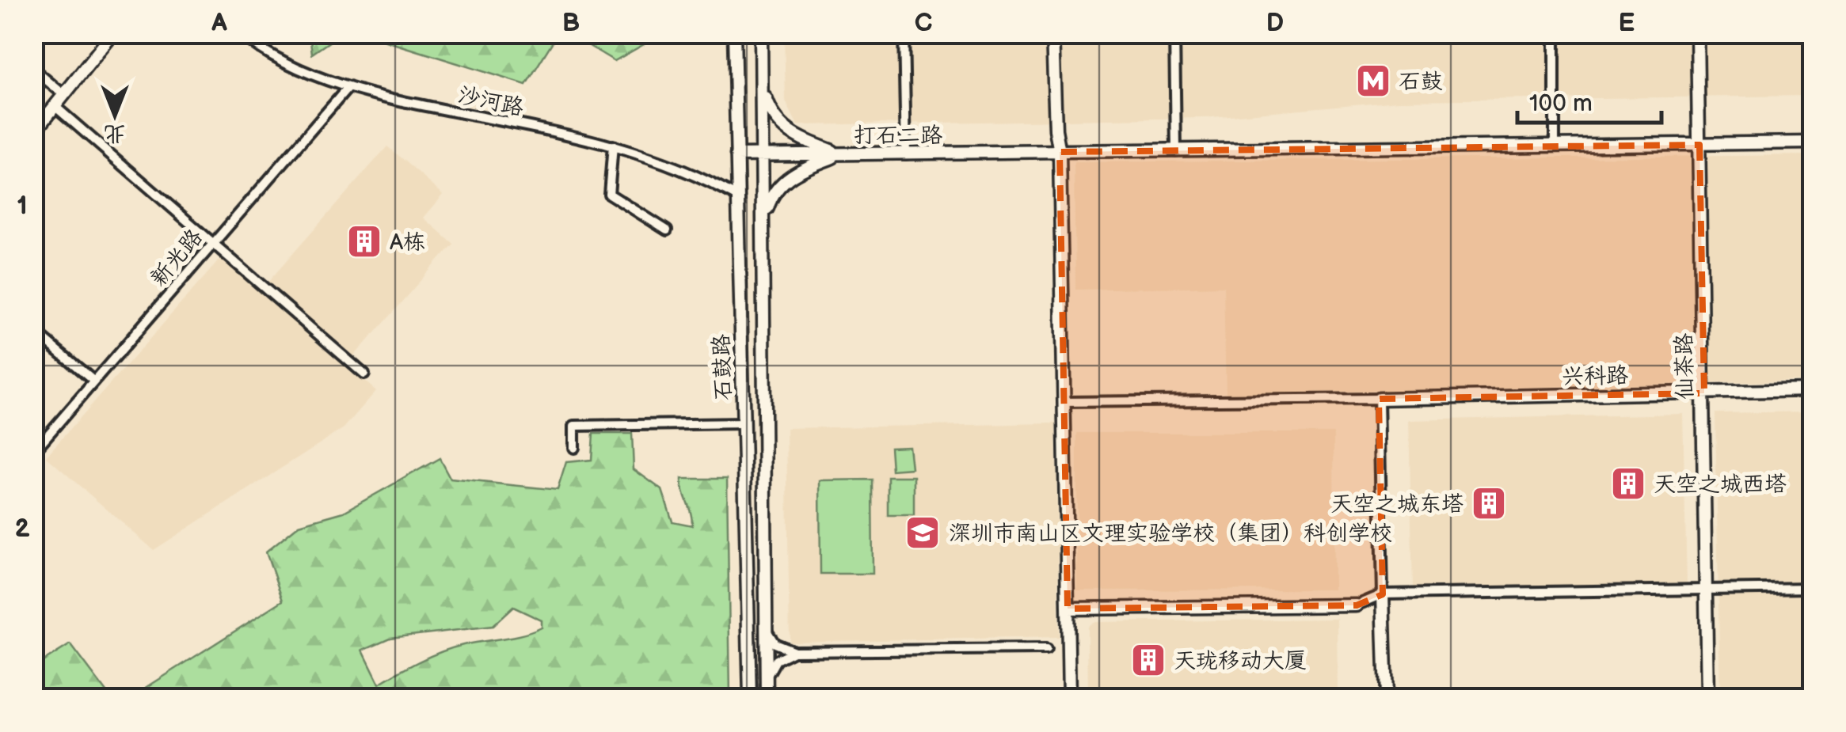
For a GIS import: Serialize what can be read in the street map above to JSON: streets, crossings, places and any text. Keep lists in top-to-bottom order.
{
  "streets": {
    "main road": [
      "打石二路",
      "仙茶路",
      "石鼓路",
      "兴科路"
    ],
    "street": ["沙河路", "新光路"]
  },
  "crossings": [
    ["沙河路", "新光路"],
    ["沙河路", "石鼓路"],
    ["打石二路", "仙茶路"],
    ["打石二路", "石鼓路"],
    ["仙茶路", "兴科路"]
  ],
  "places": {
    "metro station": ["石鼓"],
    "building": [
      "A栋",
      "天空之城西塔",
      "天空之城东塔",
      "天珑移动大厦"
    ],
    "school or university": ["深圳市南山区文理实验学校（集团）科创学校"]
  },
  "scale_bar": "100 m",
  "north": "bottom",
  "grid": {
    "columns": [
      "A",
      "B",
      "C",
      "D",
      "E"
    ],
    "rows": ["1", "2"]
  }
}
